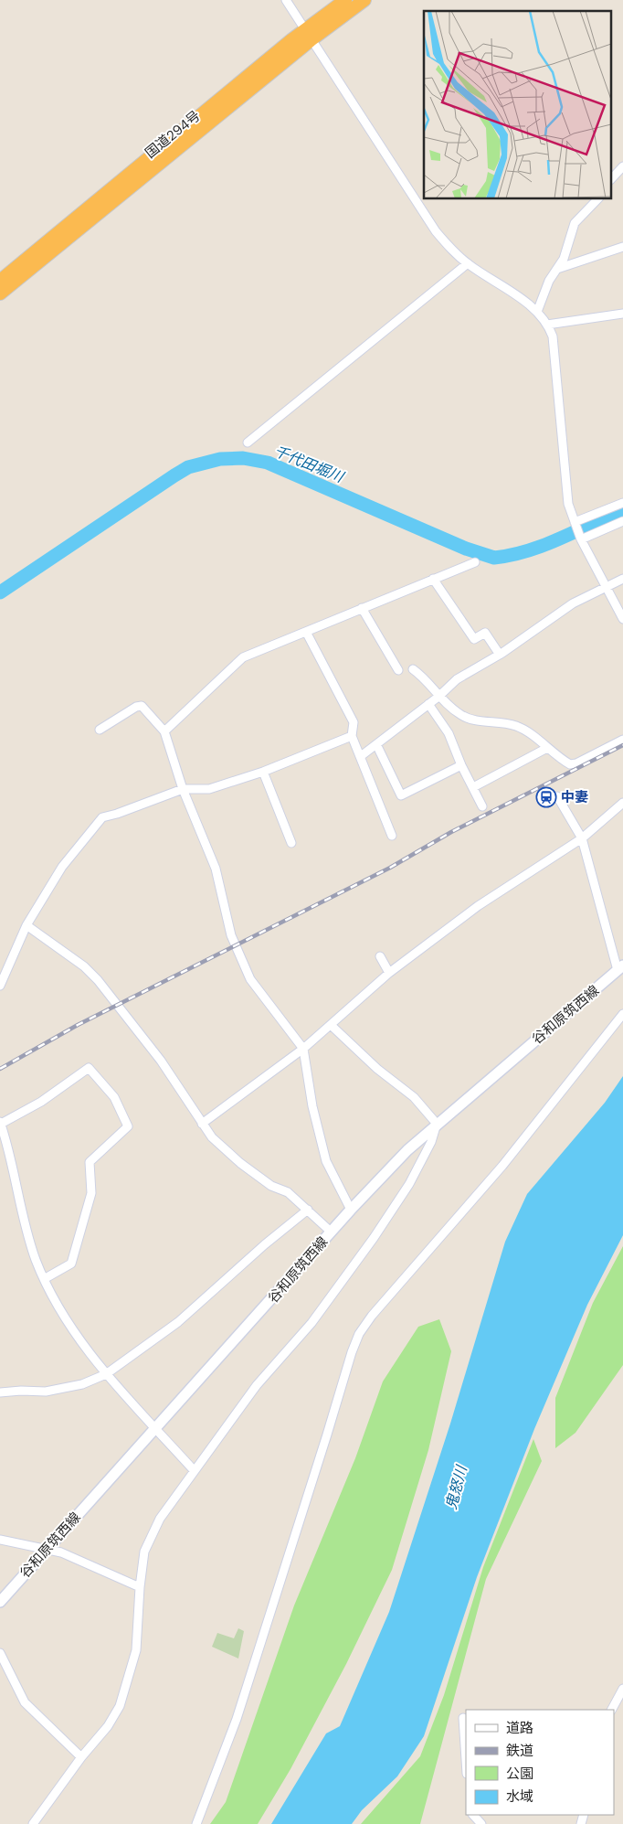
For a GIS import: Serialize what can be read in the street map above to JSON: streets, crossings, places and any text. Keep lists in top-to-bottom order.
{
  "streets": {
    "highway": ["国道294号"],
    "main road": ["谷和原筑西線"]
  },
  "water": ["千代田堀川", "鬼怒川"],
  "places": {
    "station": ["中妻"]
  },
  "legend": [
    "道路",
    "鉄道",
    "公園",
    "水域"
  ]
}
